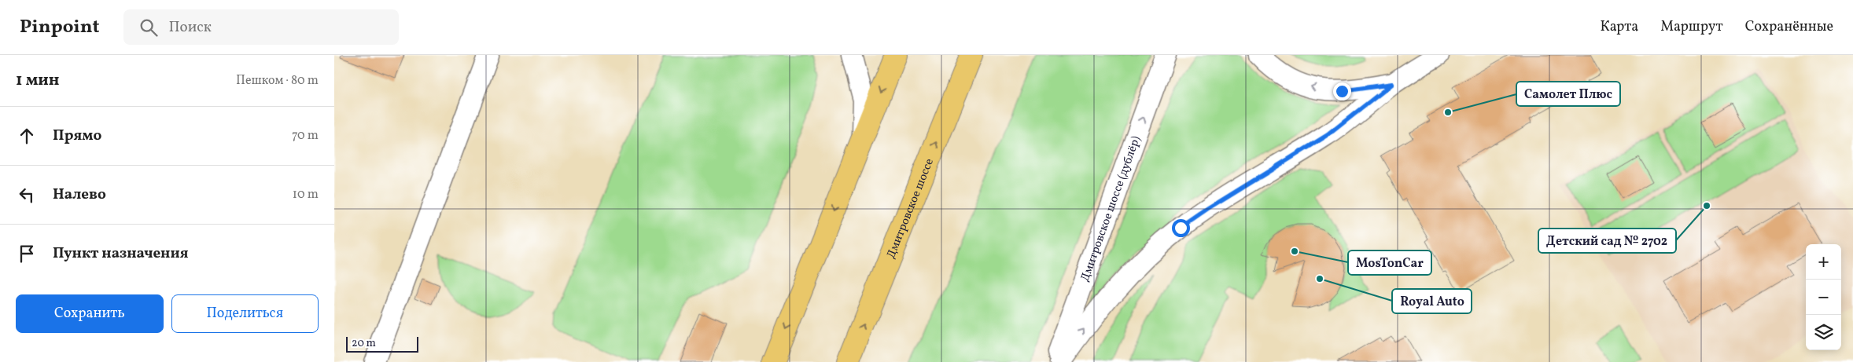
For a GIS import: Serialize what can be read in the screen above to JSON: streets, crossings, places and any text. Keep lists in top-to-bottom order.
{
  "streets": {
    "highway": ["Дмитровское шоссе"],
    "street": ["Дмитровское шоссе (дублёр)"]
  },
  "one_way": ["Дмитровское шоссе (дублёр)"],
  "places": [
    "Самолет Плюс",
    "Детский сад № 2702",
    "MosTonCar",
    "Royal Auto"
  ],
  "scale_bar": "20 m",
  "page": {
    "header": "Pinpoint",
    "search": "Поиск",
    "nav": ["Карта", "Маршрут", "Сохранённые"],
    "heading": ["1 мин", "Пешком · 80 m"],
    "list": [
      ["Прямо", "70 m"],
      ["Налево", "10 m"],
      "Пункт назначения"
    ],
    "map_buttons": ["+", "−"],
    "buttons": ["Сохранить", "Поделиться"],
    "scale": "20 m"
  }
}
